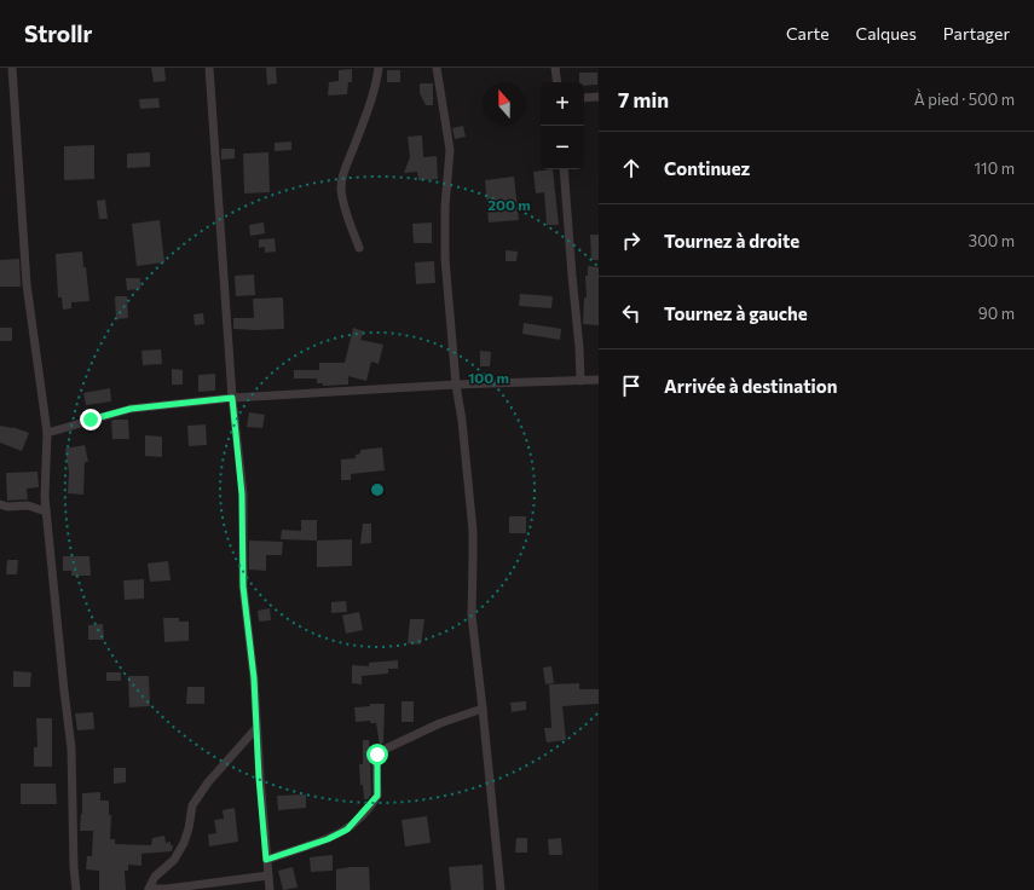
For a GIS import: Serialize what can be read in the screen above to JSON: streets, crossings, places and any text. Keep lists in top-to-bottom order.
{
  "north": "top",
  "page": {
    "header": "Strollr",
    "nav": ["Carte", "Calques", "Partager"],
    "heading": ["7 min", "À pied · 500 m"],
    "map_buttons": ["+", "−"],
    "list": [
      ["Continuez", "110 m"],
      ["Tournez à droite", "300 m"],
      ["Tournez à gauche", "90 m"],
      "Arrivée à destination"
    ]
  },
  "rings": ["200 m", "100 m"]
}
